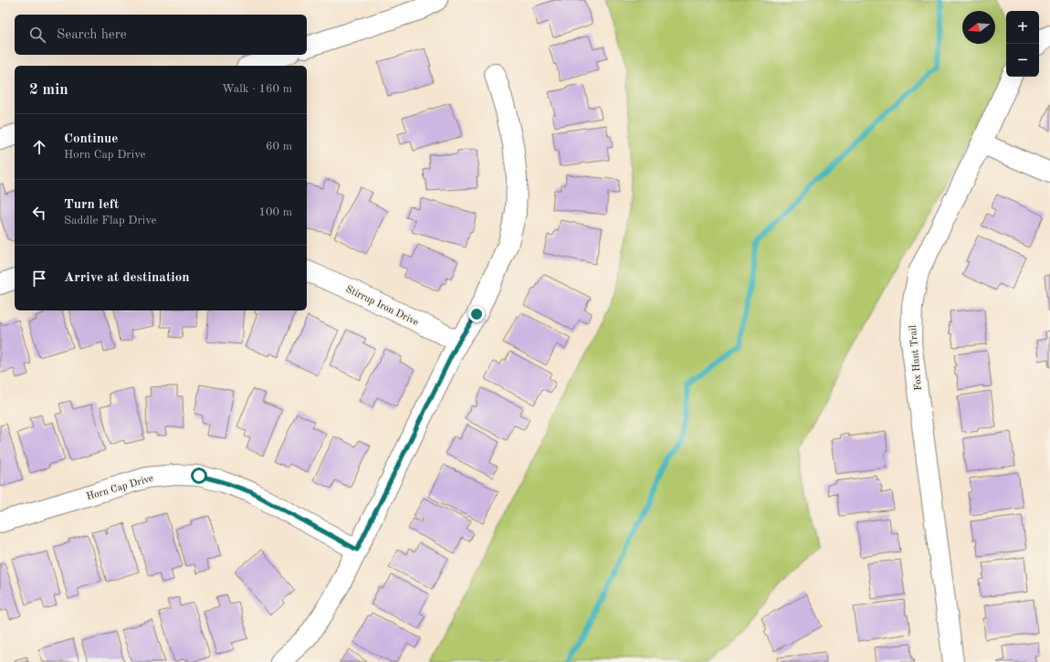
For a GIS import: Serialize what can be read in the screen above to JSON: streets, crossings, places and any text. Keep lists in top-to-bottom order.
{
  "streets": {
    "street": ["Stirrup Iron Drive", "Fox Hunt Trail", "Horn Cap Drive"]
  },
  "north": "left",
  "page": {
    "map_buttons": ["+", "−"],
    "search": "Search here",
    "heading": ["2 min", "Walk · 160 m"],
    "list": [
      ["Continue", "Horn Cap Drive", "60 m"],
      ["Turn left", "Saddle Flap Drive", "100 m"],
      "Arrive at destination"
    ]
  }
}
